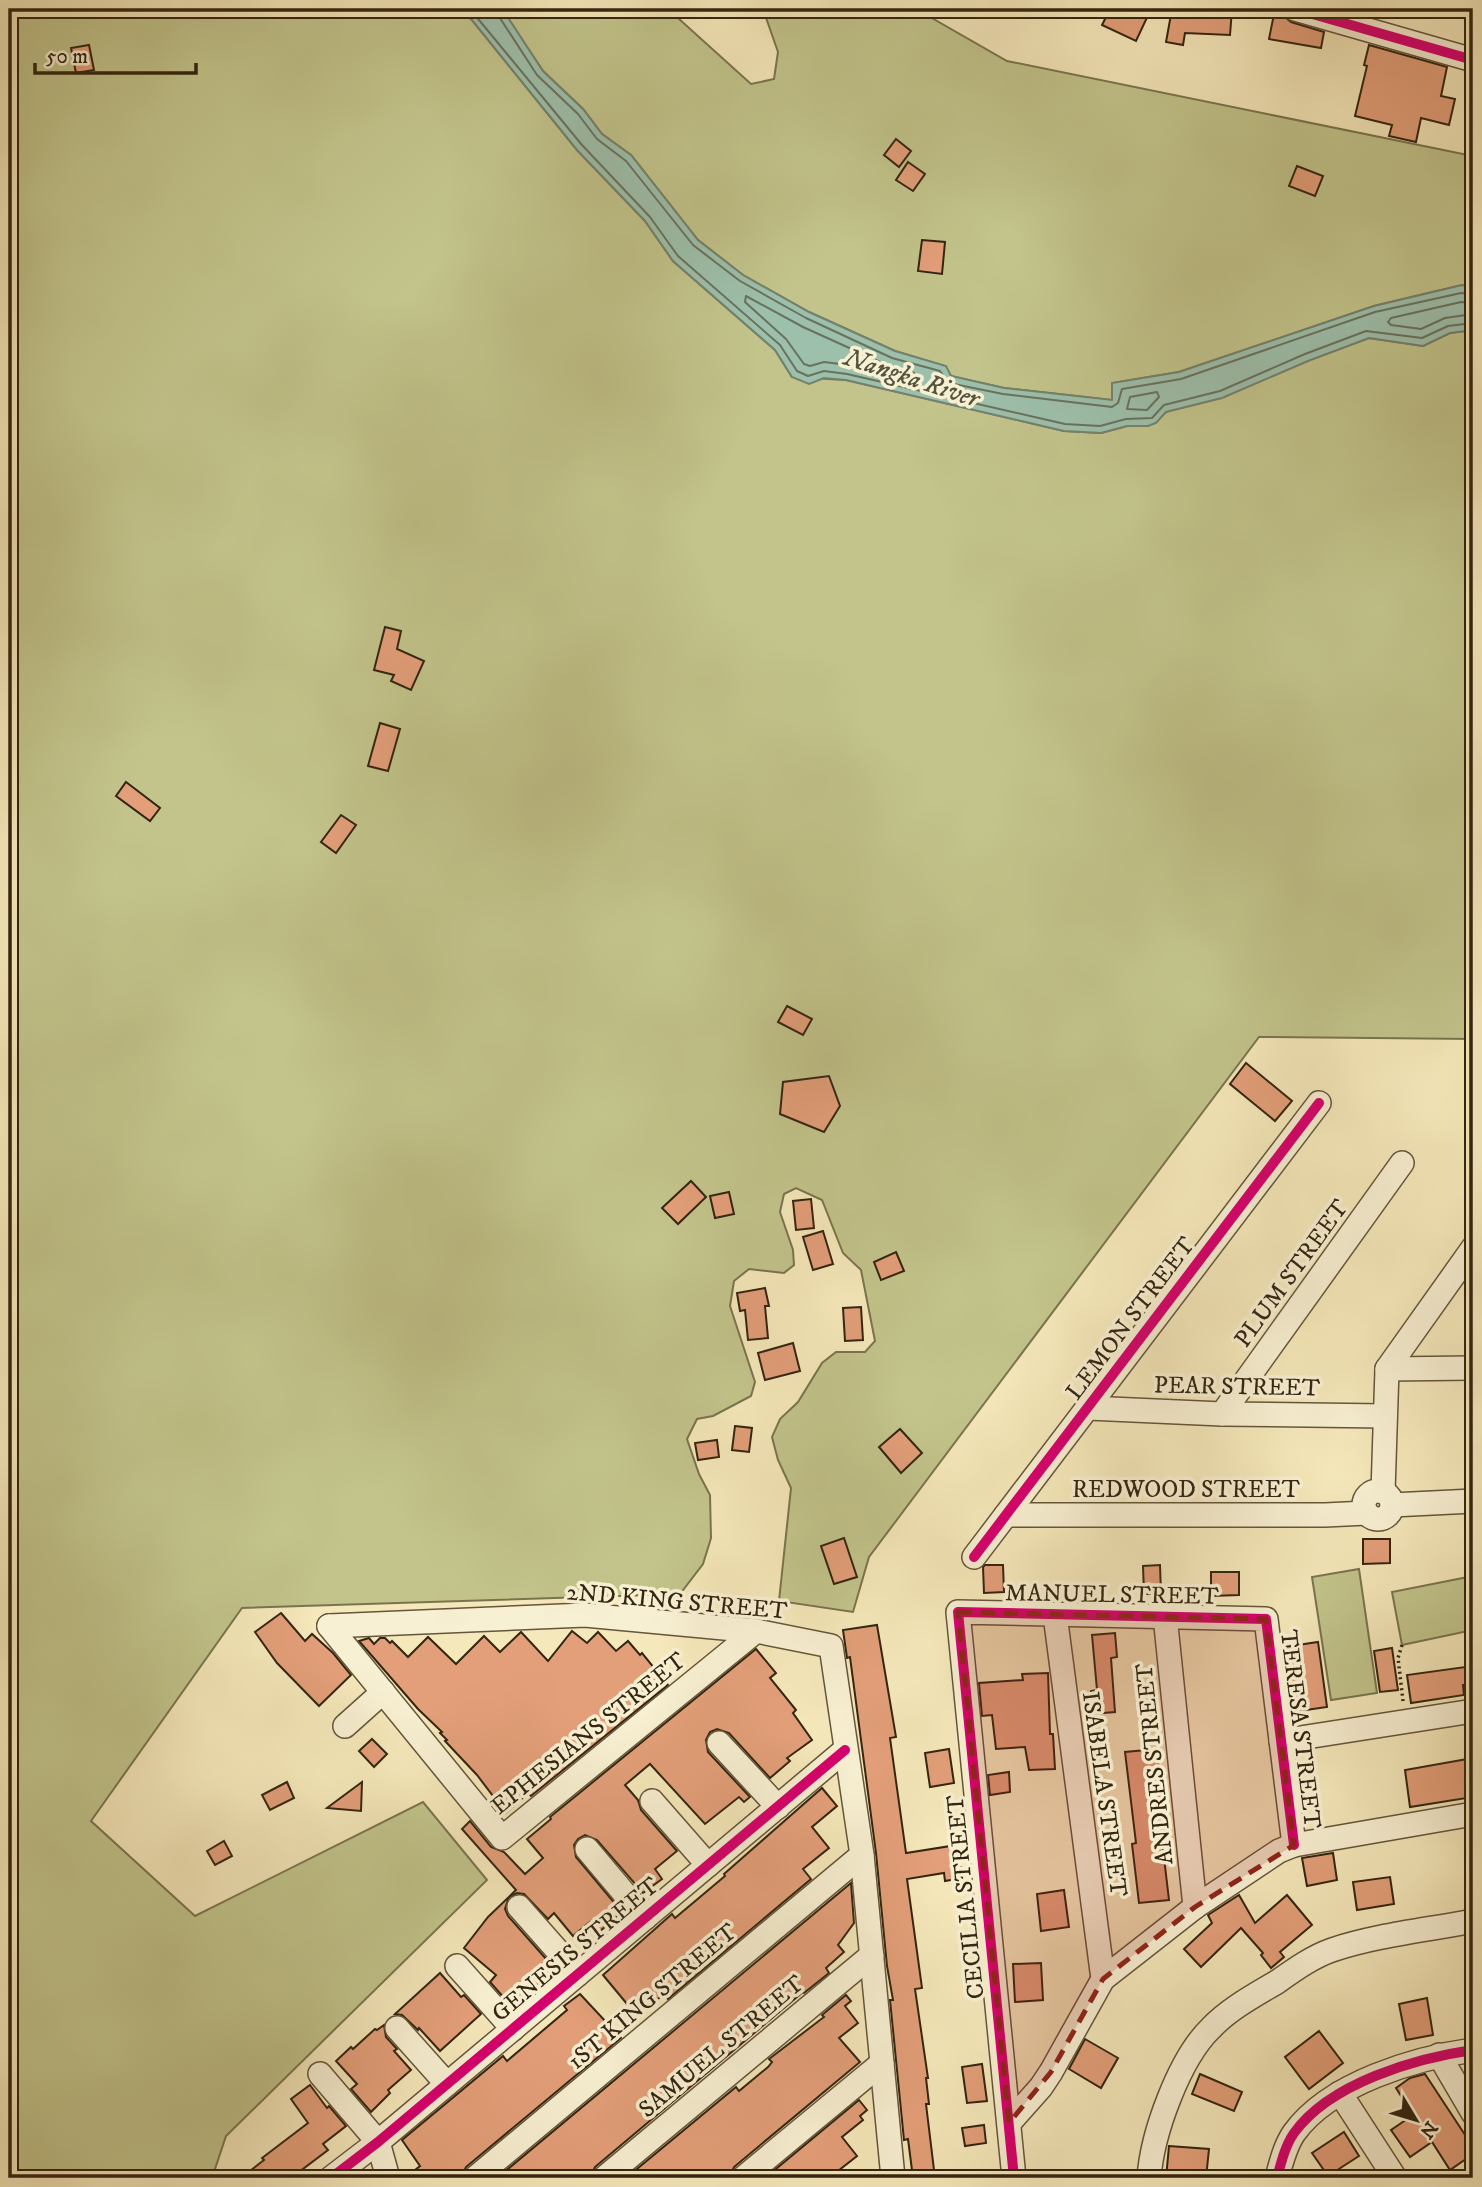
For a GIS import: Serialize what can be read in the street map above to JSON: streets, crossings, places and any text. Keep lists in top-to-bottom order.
{
  "streets": {
    "street": [
      "PLUM STREET",
      "LEMON STREET",
      "PEAR STREET",
      "REDWOOD STREET",
      "MANUEL STREET",
      "2ND KING STREET",
      "TERESA STREET",
      "EPHESIANS STREET",
      "ANDRES STREET",
      "ISABELA STREET",
      "CECILIA STREET",
      "GENESIS STREET",
      "1ST KING STREET",
      "SAMUEL STREET"
    ]
  },
  "crossings": [
    ["PLUM STREET", "PEAR STREET"],
    ["LEMON STREET", "PEAR STREET"],
    ["LEMON STREET", "REDWOOD STREET"],
    ["MANUEL STREET", "TERESA STREET"],
    ["MANUEL STREET", "ANDRES STREET"],
    ["MANUEL STREET", "ISABELA STREET"],
    ["MANUEL STREET", "CECILIA STREET"],
    ["2ND KING STREET", "EPHESIANS STREET"],
    ["2ND KING STREET", "GENESIS STREET"]
  ],
  "water": ["Nangka River"],
  "scale_bar": "50 m",
  "north": "bottom right"
}
